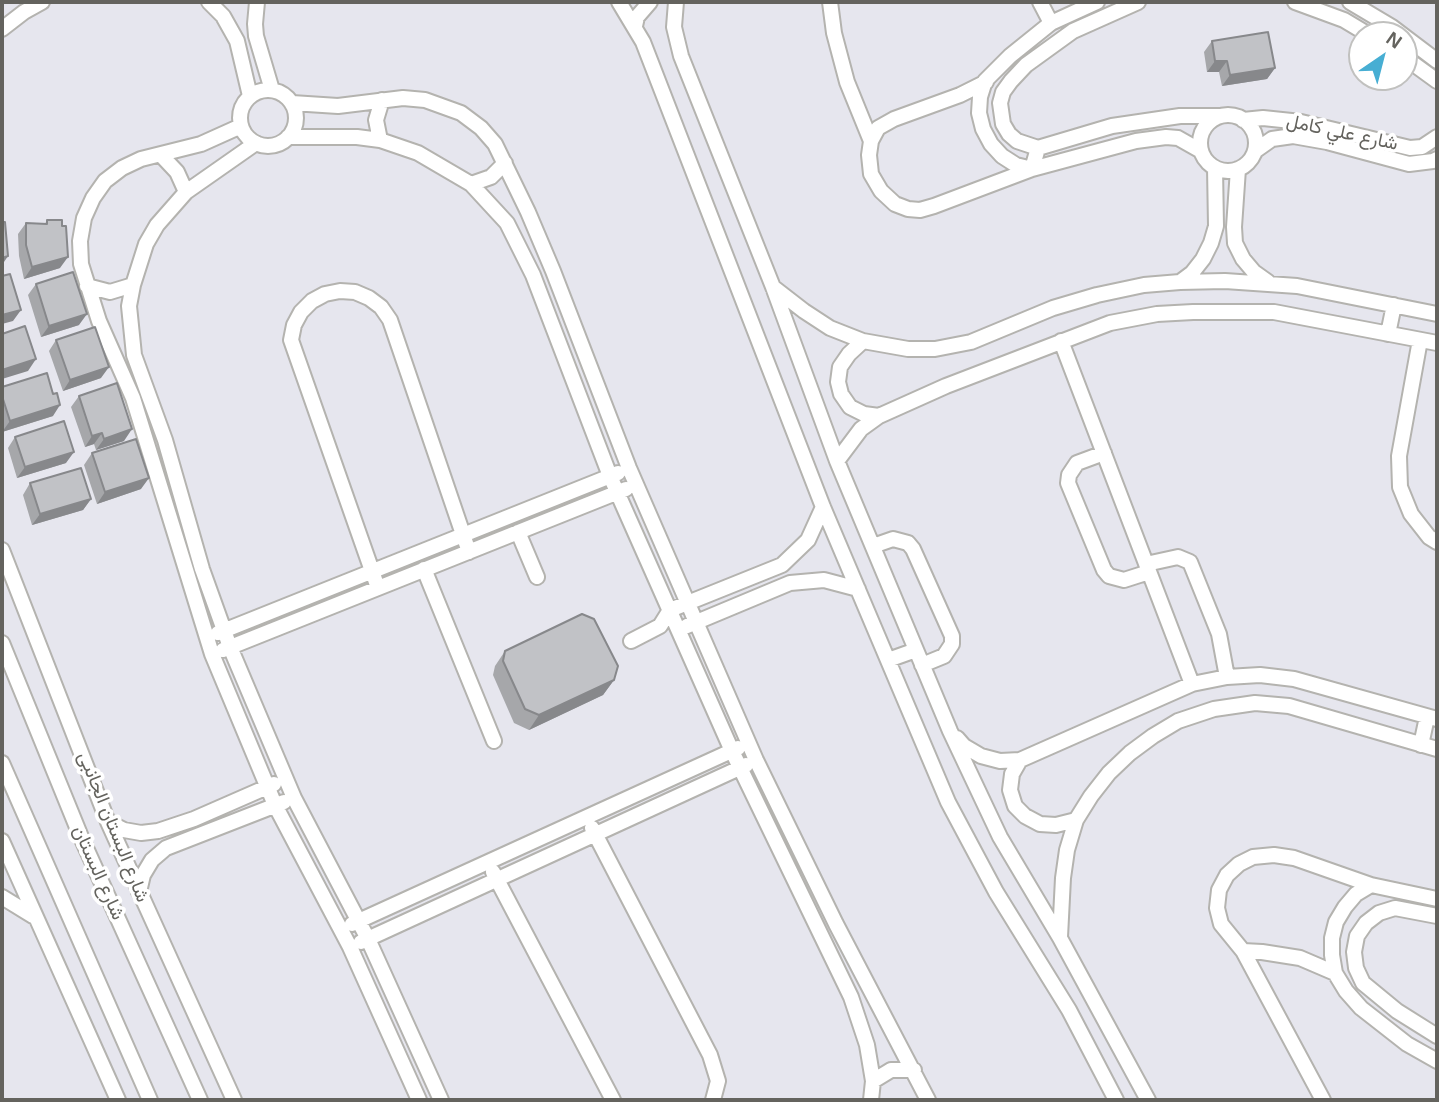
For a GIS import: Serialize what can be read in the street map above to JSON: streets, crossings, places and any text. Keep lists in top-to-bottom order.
{
  "streets": {
    "street": ["شارع علي كامل", "شارع البستان الجانبى", "شارع البستان"]
  },
  "north": "top right"
}
